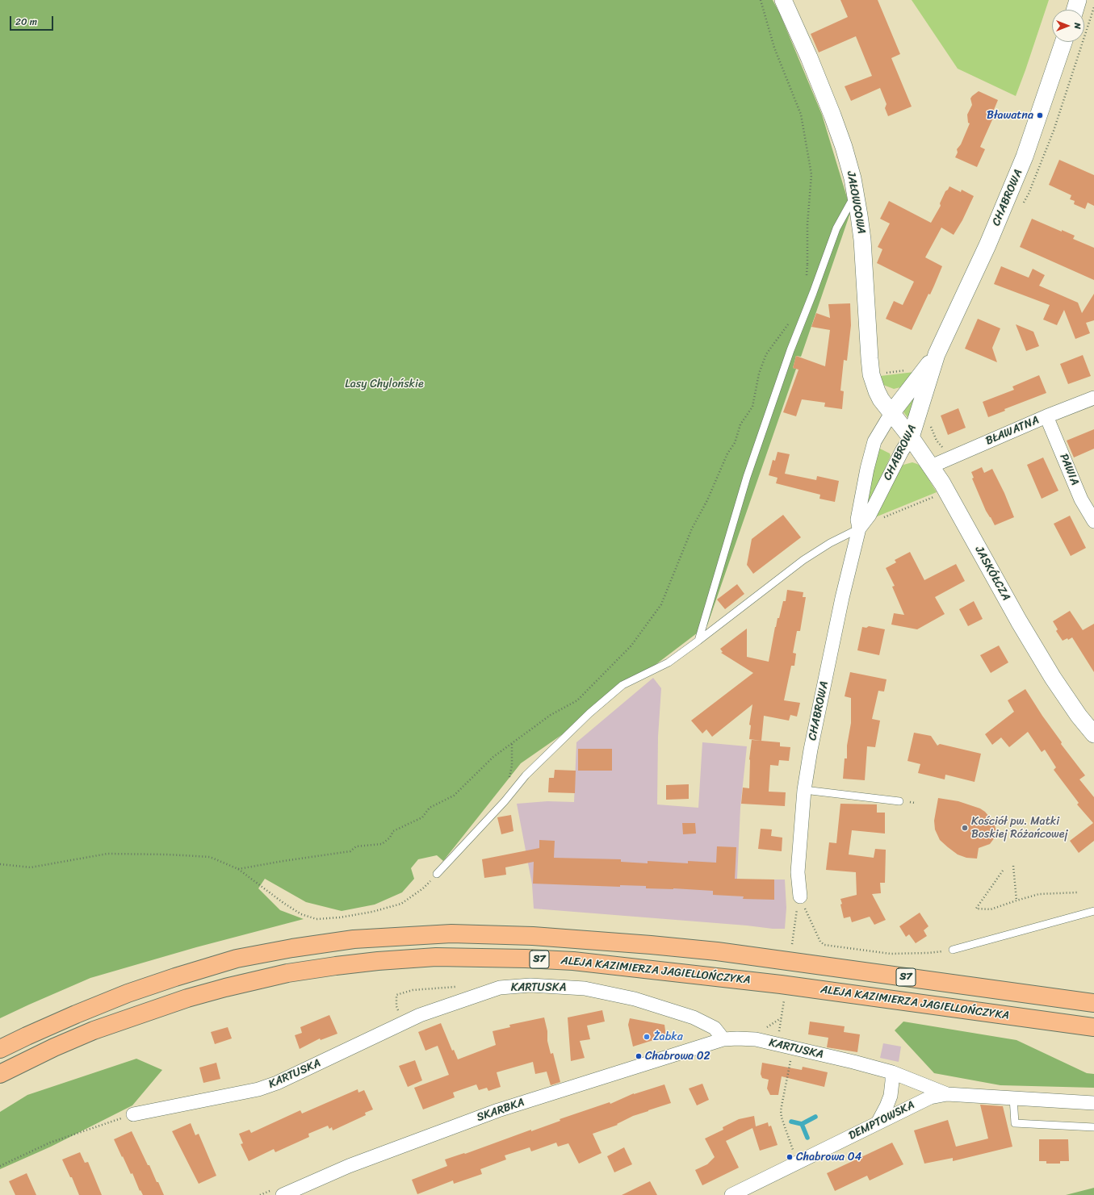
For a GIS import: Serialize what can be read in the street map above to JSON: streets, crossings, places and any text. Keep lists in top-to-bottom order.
{
  "streets": {
    "highway": ["S7", "ALEJA KAZIMIERZA JAGIELLOŃCZYKA"],
    "street": [
      "CHABROWA",
      "JAŁOWCOWA",
      "BŁAWATNA",
      "PAWIA",
      "JASKÓŁCZA",
      "KARTUSKA",
      "SKARBKA",
      "DEMPTOWSKA"
    ]
  },
  "crossings": [
    ["CHABROWA", "JAŁOWCOWA"],
    ["CHABROWA", "JASKÓŁCZA"],
    ["JAŁOWCOWA", "JASKÓŁCZA"],
    ["BŁAWATNA", "PAWIA"],
    ["BŁAWATNA", "JASKÓŁCZA"],
    ["KARTUSKA", "SKARBKA"],
    ["KARTUSKA", "DEMPTOWSKA"]
  ],
  "parks": ["Lasy Chylońskie"],
  "places": [
    "Bławatna",
    "Kościół pw. Matki Boskiej Różańcowej",
    "Żabka",
    "Chabrowa 02",
    "Chabrowa 04"
  ],
  "scale_bar": "20 m",
  "north": "right"
}
